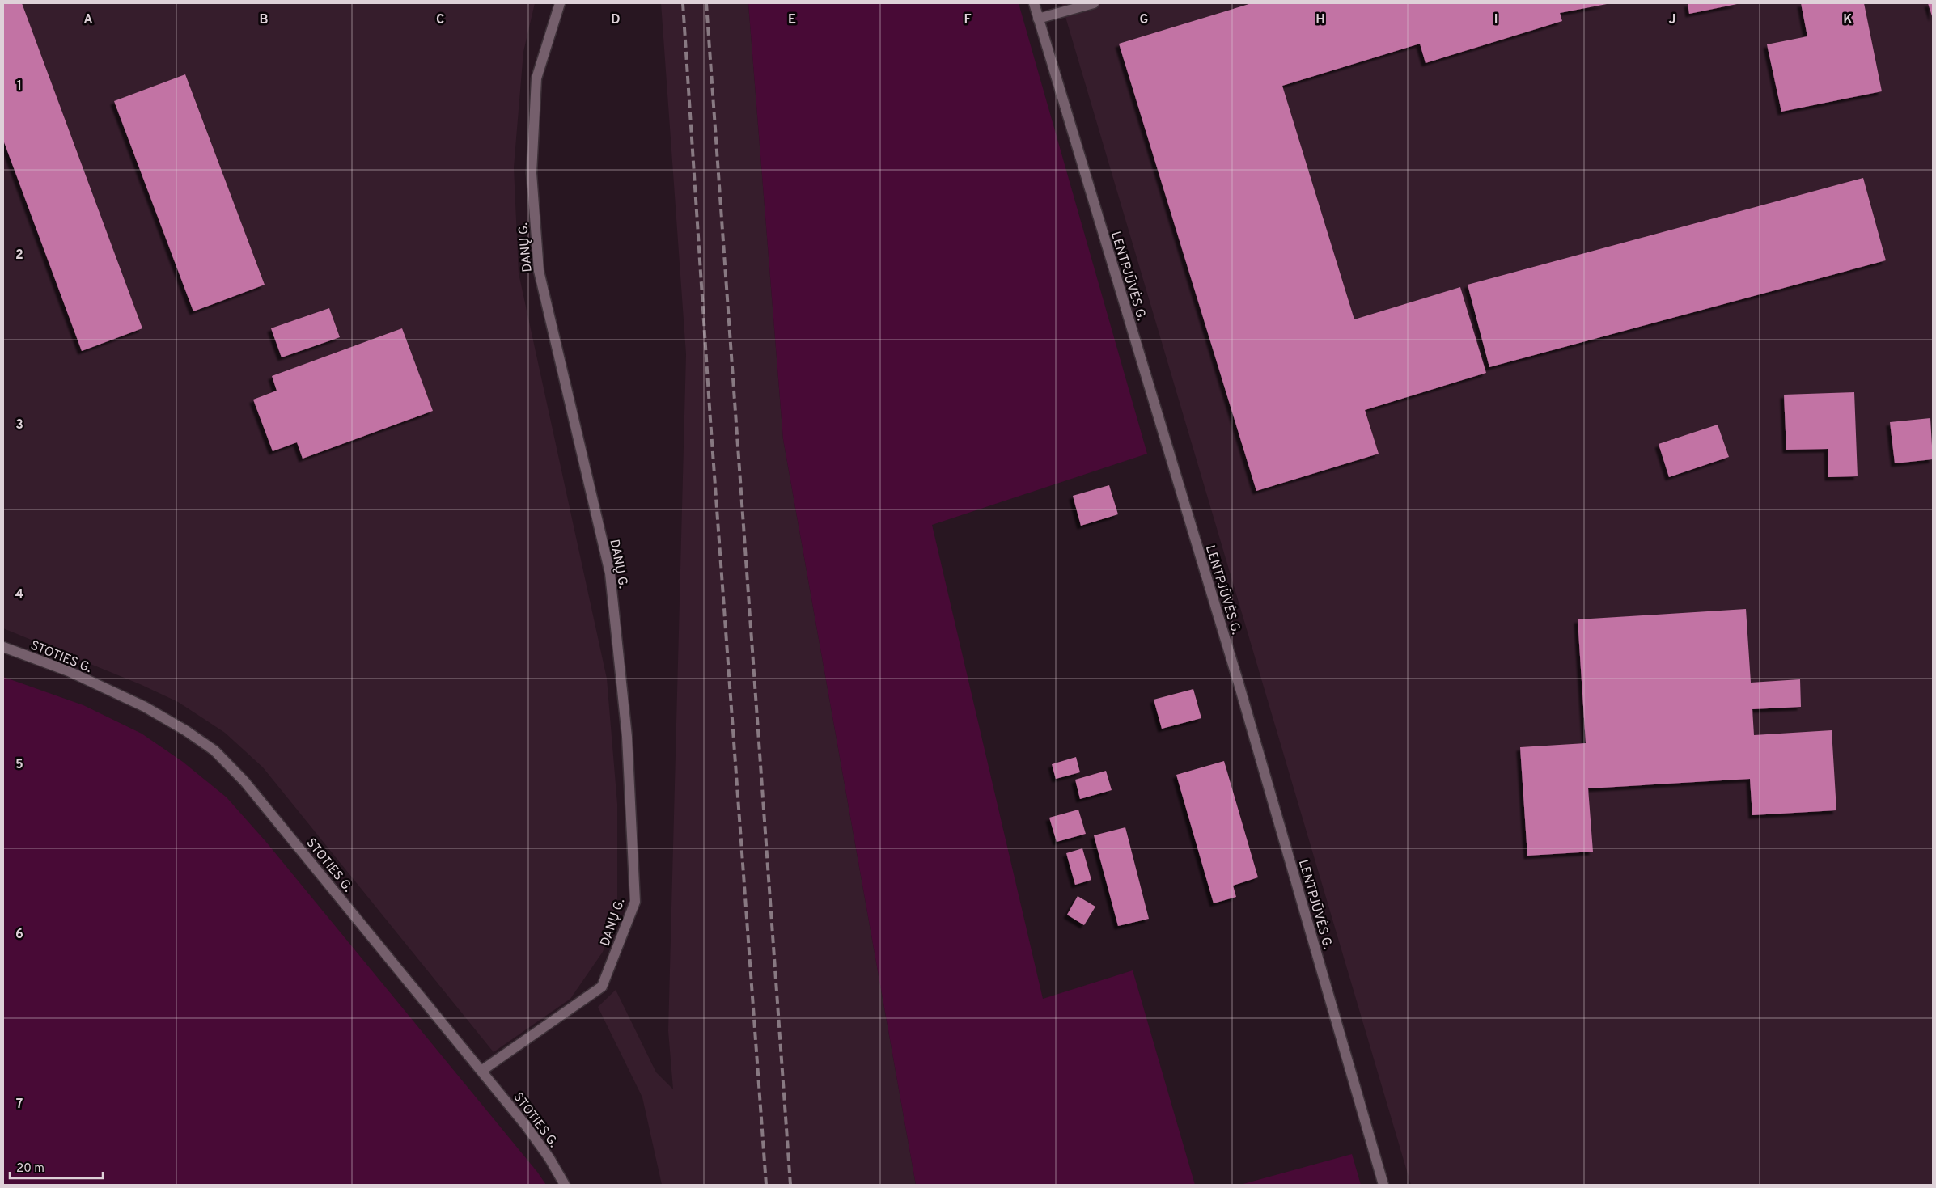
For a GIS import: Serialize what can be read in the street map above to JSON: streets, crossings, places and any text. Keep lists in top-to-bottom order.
{
  "streets": {
    "street": ["DANŲ G.", "LENTPJŪVĖS G.", "STOTIES G."]
  },
  "crossings": [
    ["DANŲ G.", "STOTIES G."]
  ],
  "scale_bar": "20 m",
  "grid": {
    "columns": [
      "A",
      "B",
      "C",
      "D",
      "E",
      "F",
      "G",
      "H",
      "I",
      "J",
      "K"
    ],
    "rows": [
      "1",
      "2",
      "3",
      "4",
      "5",
      "6",
      "7"
    ]
  }
}
